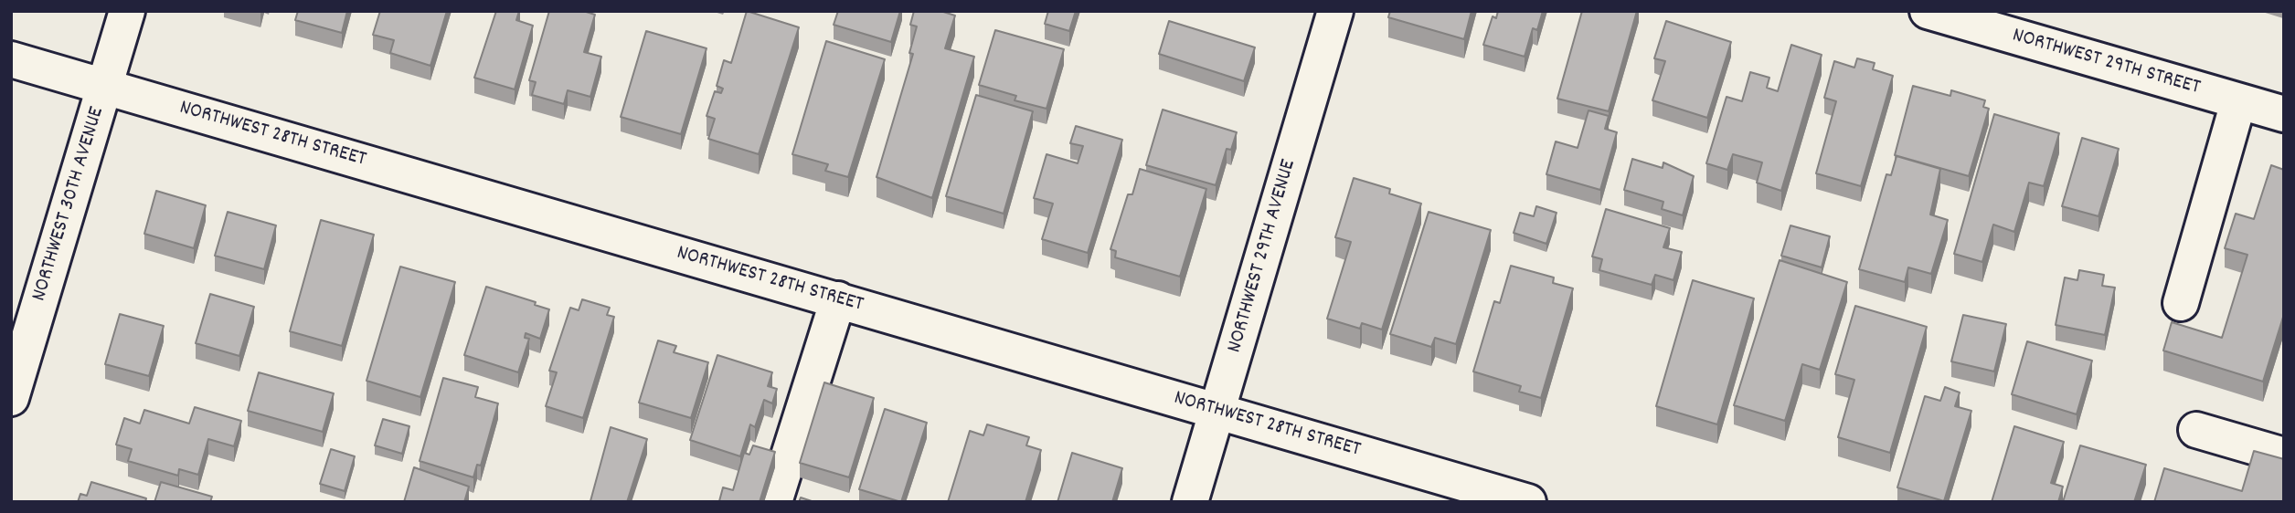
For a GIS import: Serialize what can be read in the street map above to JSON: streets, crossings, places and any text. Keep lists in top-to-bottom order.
{
  "streets": {
    "street": [
      "NORTHWEST 29TH STREET",
      "NORTHWEST 28TH STREET",
      "NORTHWEST 30TH AVENUE",
      "NORTHWEST 29TH AVENUE"
    ]
  },
  "crossings": [
    ["NORTHWEST 28TH STREET", "NORTHWEST 30TH AVENUE"],
    ["NORTHWEST 28TH STREET", "NORTHWEST 29TH AVENUE"]
  ]
}
